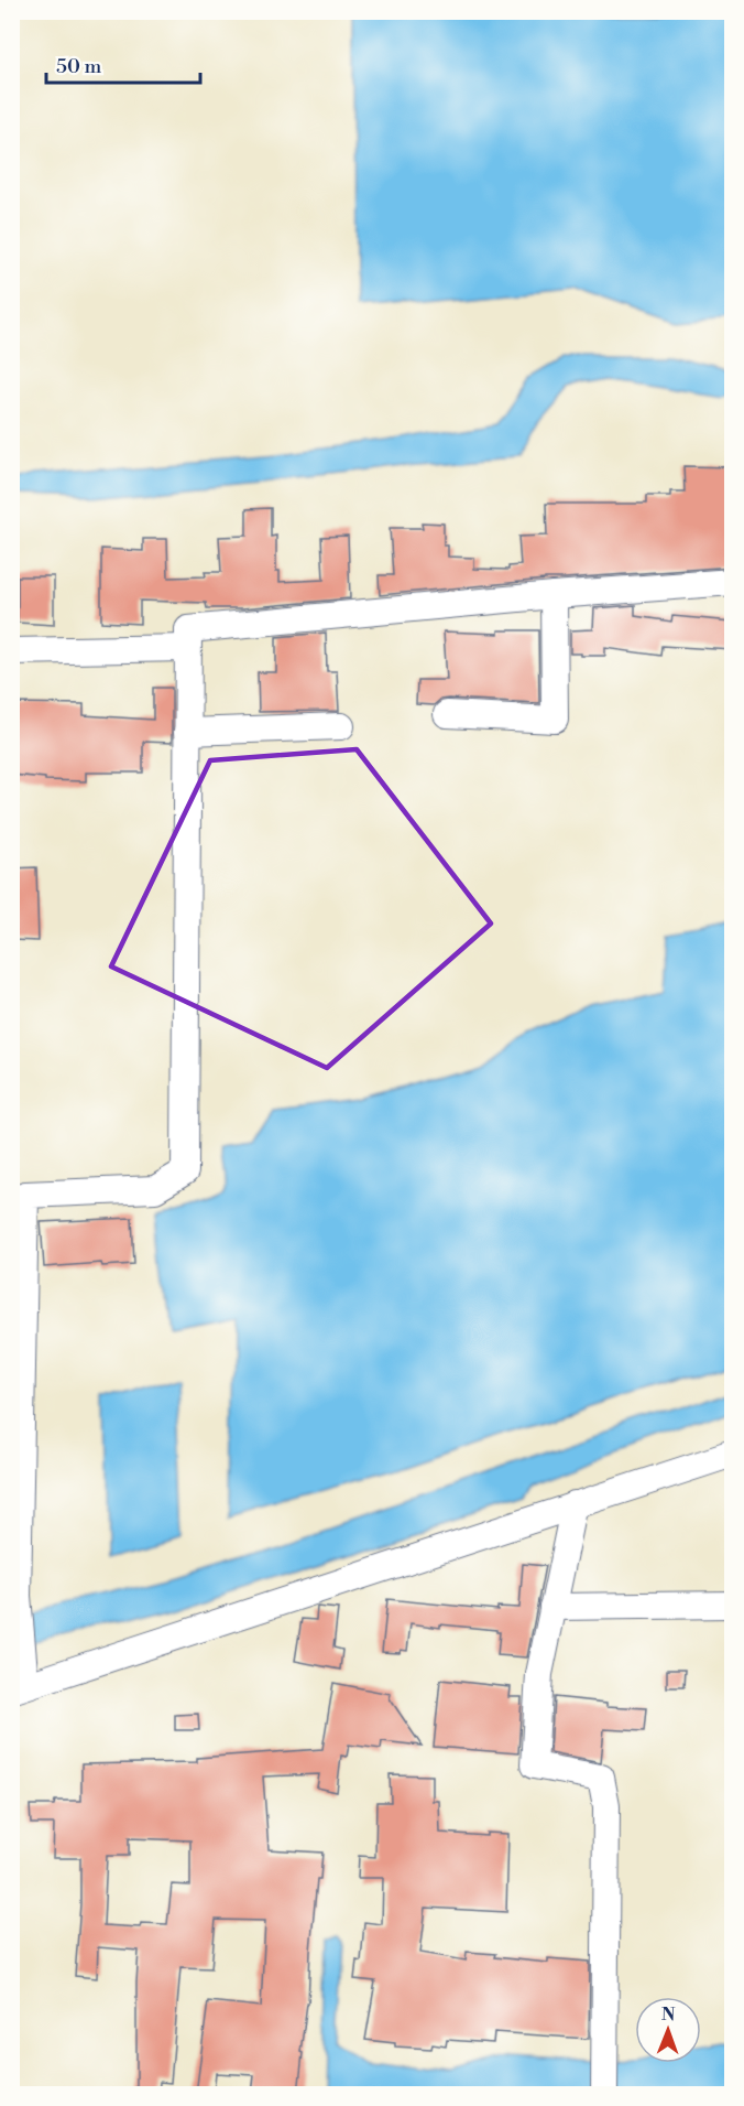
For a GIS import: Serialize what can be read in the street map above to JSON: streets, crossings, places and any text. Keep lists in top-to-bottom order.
{
  "scale_bar": "50 m",
  "north": "top"
}
